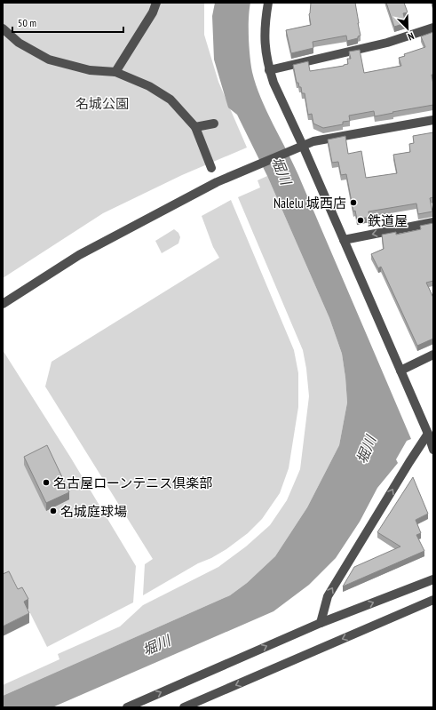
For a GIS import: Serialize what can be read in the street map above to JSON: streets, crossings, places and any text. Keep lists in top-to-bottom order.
{
  "water": ["堀川"],
  "parks": ["名城公園"],
  "places": [
    "Nalelu 城西店",
    "鉄道屋",
    "名古屋ローンテニス倶楽部",
    "名城庭球場"
  ],
  "scale_bar": "50 m",
  "north": "bottom right"
}
